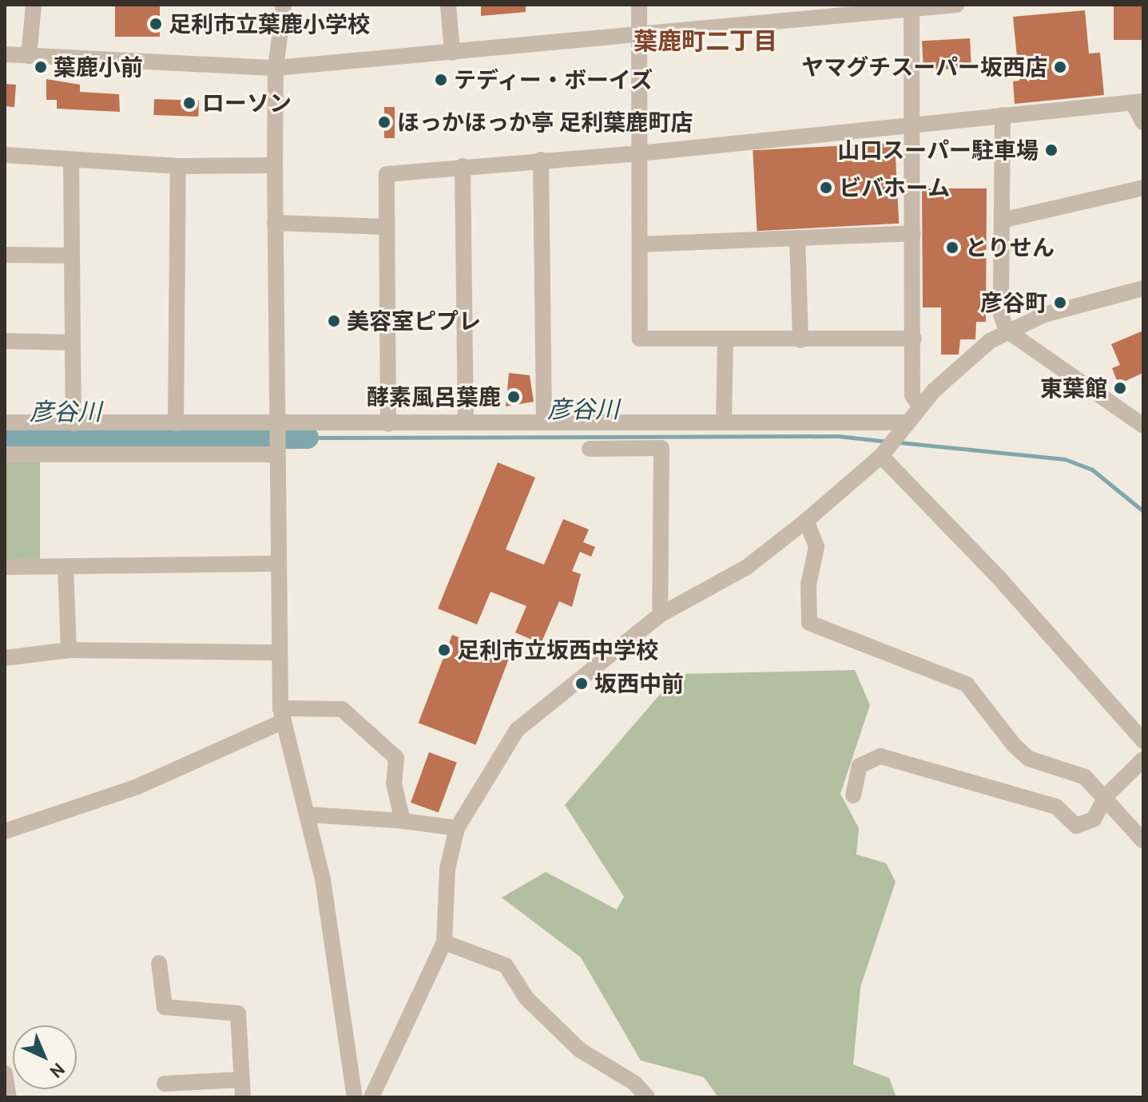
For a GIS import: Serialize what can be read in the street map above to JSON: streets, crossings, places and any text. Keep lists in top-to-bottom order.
{
  "districts": ["葉鹿町二丁目"],
  "water": ["彦谷川"],
  "places": [
    "足利市立葉鹿小学校",
    "葉鹿小前",
    "ヤマグチスーパー坂西店",
    "テディー・ボーイズ",
    "ローソン",
    "ほっかほっか亭 足利葉鹿町店",
    "山口スーパー駐車場",
    "ビバホーム",
    "とりせん",
    "彦谷町",
    "美容室ピプレ",
    "東葉館",
    "酵素風呂葉鹿",
    "足利市立坂西中学校",
    "坂西中前"
  ],
  "north": "bottom right"
}
